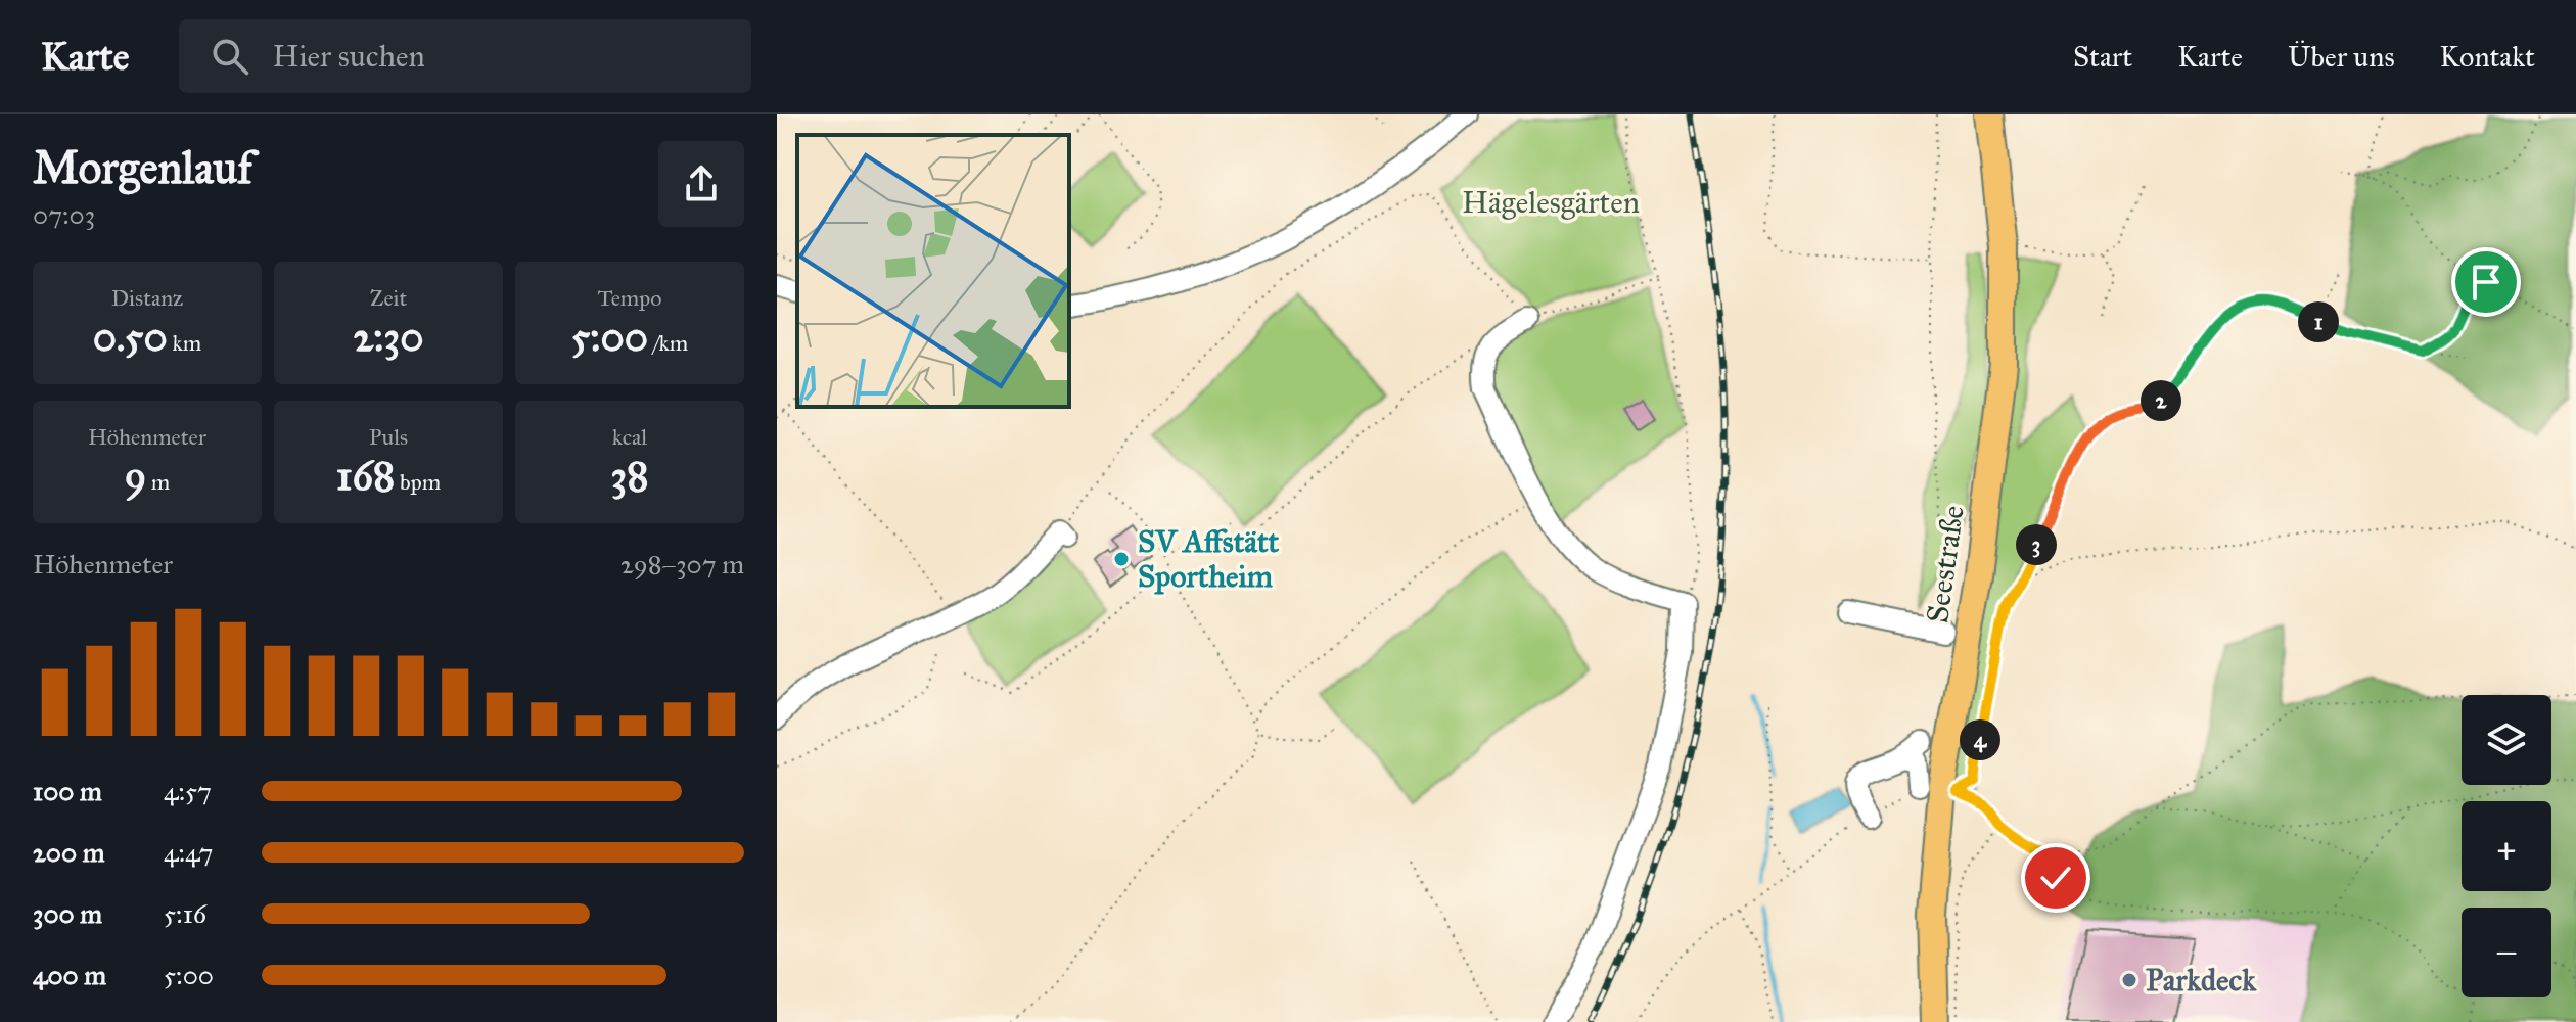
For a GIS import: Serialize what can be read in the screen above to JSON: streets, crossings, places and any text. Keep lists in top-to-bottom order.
{
  "streets": {
    "main road": ["Seestraße"]
  },
  "parks": ["Hägelesgärten"],
  "places": ["SV Affstätt Sportheim", "Parkdeck"],
  "page": {
    "header": "Karte",
    "search": "Hier suchen",
    "nav": [
      "Start",
      "Karte",
      "Über uns",
      "Kontakt"
    ],
    "heading": ["Morgenlauf", "07:03"],
    "stats": [
      ["Distanz", "0.50 km"],
      ["Zeit", "2:30"],
      ["Tempo", "5:00 /km"],
      ["Höhenmeter", "9 m"],
      ["Puls", "168 bpm"],
      ["kcal", "38"]
    ],
    "pins": [
      "1",
      "2",
      "3",
      "4"
    ],
    "chart": ["Höhenmeter", "298–307 m"],
    "map_buttons": ["+", "−"],
    "list": [
      {
        "name": "100 m",
        "note": "4:57"
      },
      {
        "name": "200 m",
        "note": "4:47"
      },
      {
        "name": "300 m",
        "note": "5:16"
      },
      {
        "name": "400 m",
        "note": "5:00"
      }
    ]
  }
}
